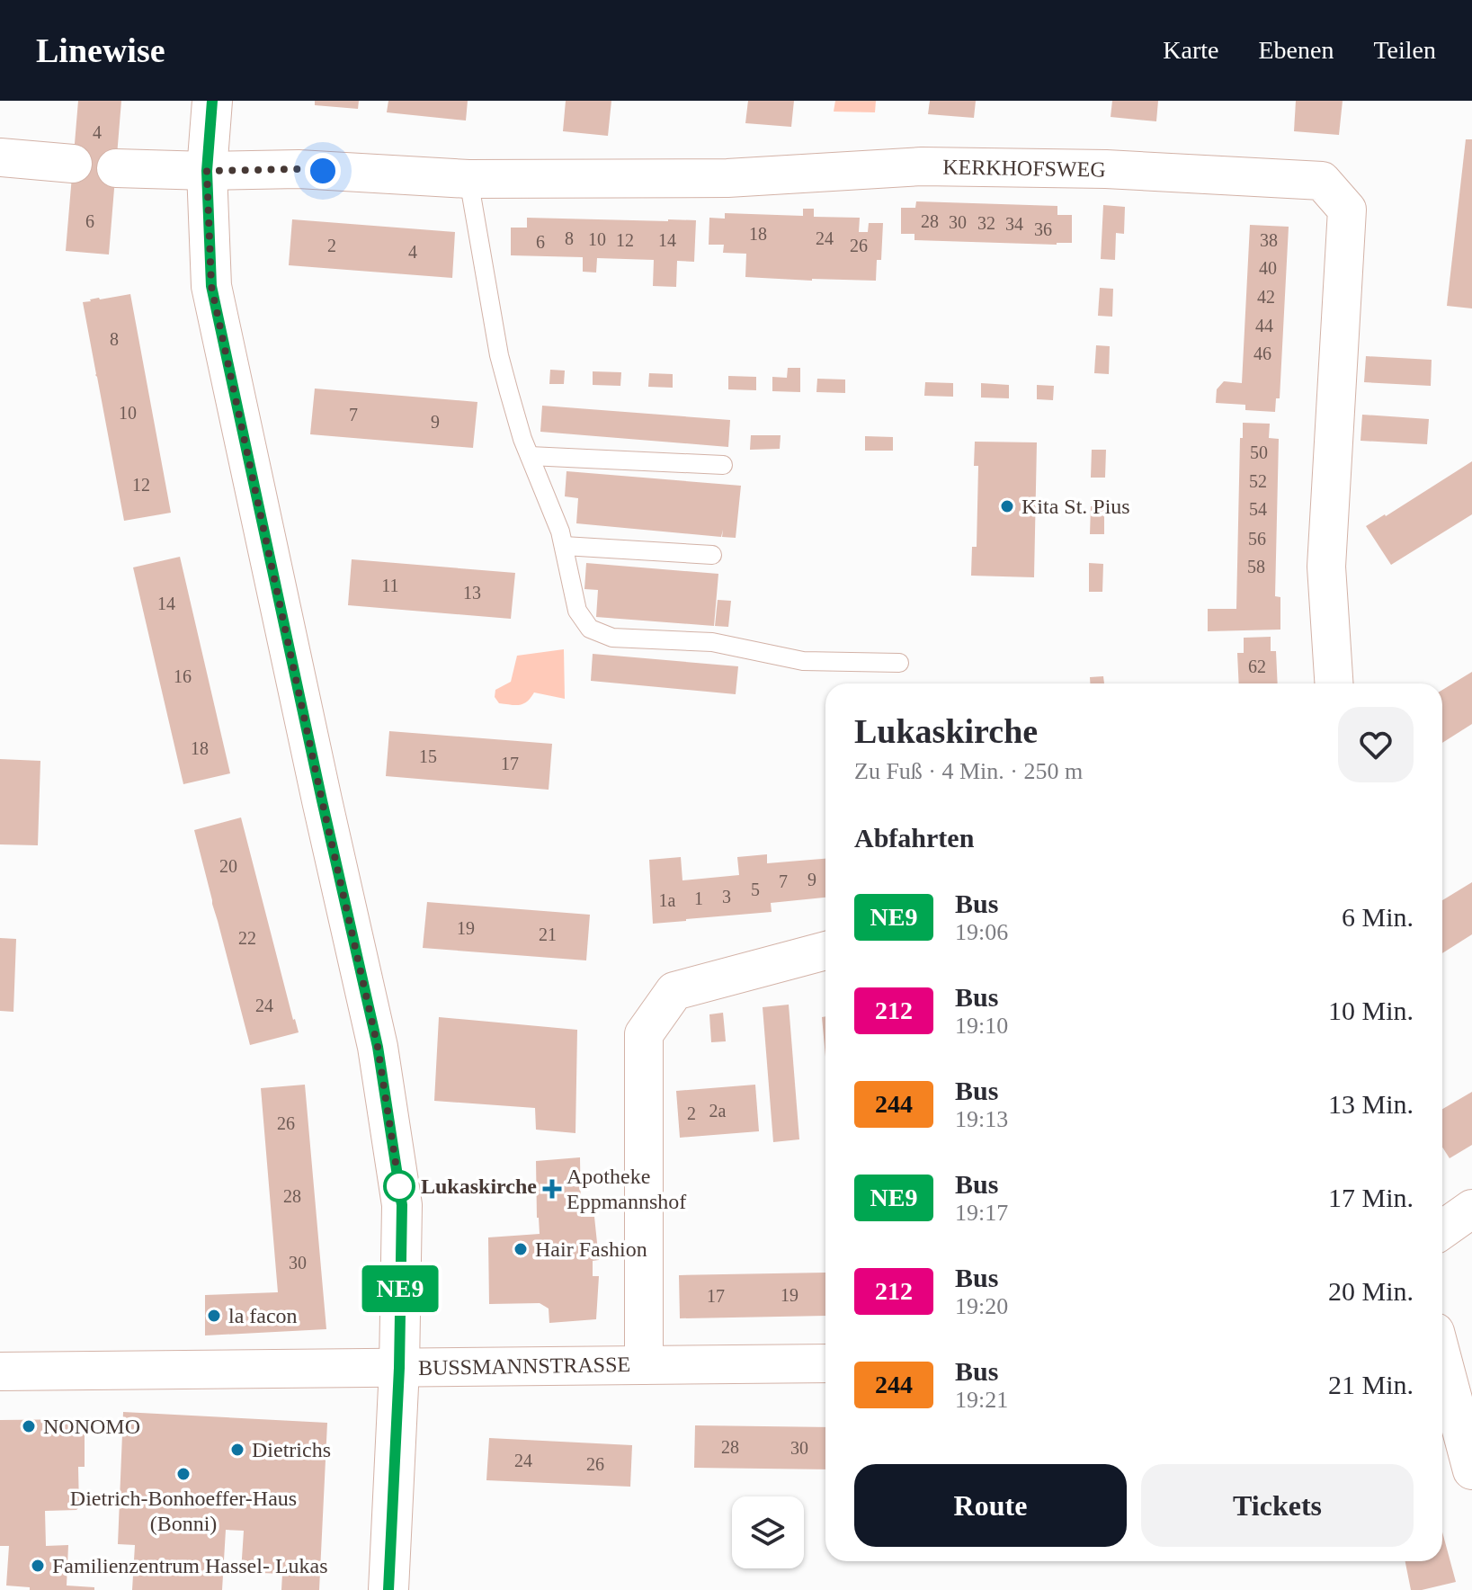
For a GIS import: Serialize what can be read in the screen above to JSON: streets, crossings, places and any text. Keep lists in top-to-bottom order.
{
  "streets": {
    "street": ["KERKHOFSWEG", "BUSSMANNSTRASSE"]
  },
  "places": {
    "other": [
      "Kita St. Pius",
      "Lukaskirche",
      "Hair Fashion",
      "la facon",
      "NONOMO",
      "Dietrichs",
      "Dietrich-Bonhoeffer-Haus (Bonni)",
      "Familienzentrum Hassel- Lukas"
    ],
    "health": ["Apotheke Eppmannshof"]
  },
  "lines": ["bus line NE9"],
  "house_numbers": [
    "4",
    "6",
    "28",
    "30",
    "32",
    "34",
    "36",
    "18",
    "8",
    "24",
    "10",
    "12",
    "14",
    "38",
    "6",
    "2",
    "26",
    "4",
    "40",
    "42",
    "44",
    "8",
    "46",
    "10",
    "7",
    "9",
    "50",
    "52",
    "12",
    "54",
    "56",
    "58",
    "11",
    "13",
    "14",
    "62",
    "16",
    "18",
    "15",
    "17",
    "20",
    "9",
    "7",
    "5",
    "3",
    "1",
    "1a",
    "19",
    "21",
    "22",
    "24",
    "2a",
    "2",
    "26",
    "28",
    "30",
    "19",
    "17",
    "28",
    "30",
    "24",
    "26"
  ],
  "page": {
    "header": "Linewise",
    "nav": ["Karte", "Ebenen", "Teilen"],
    "on_map": "NE9",
    "heading": [
      ["Lukaskirche", "Zu Fuß · 4 Min. · 250 m"],
      "Abfahrten"
    ],
    "list": [
      {
        "mark": "NE9",
        "name": "Bus",
        "note": "19:06",
        "value": "6 Min."
      },
      {
        "mark": "212",
        "name": "Bus",
        "note": "19:10",
        "value": "10 Min."
      },
      {
        "mark": "244",
        "name": "Bus",
        "note": "19:13",
        "value": "13 Min."
      },
      {
        "mark": "NE9",
        "name": "Bus",
        "note": "19:17",
        "value": "17 Min."
      },
      {
        "mark": "212",
        "name": "Bus",
        "note": "19:20",
        "value": "20 Min."
      },
      {
        "mark": "244",
        "name": "Bus",
        "note": "19:21",
        "value": "21 Min."
      }
    ],
    "buttons": ["Route", "Tickets"]
  }
}
